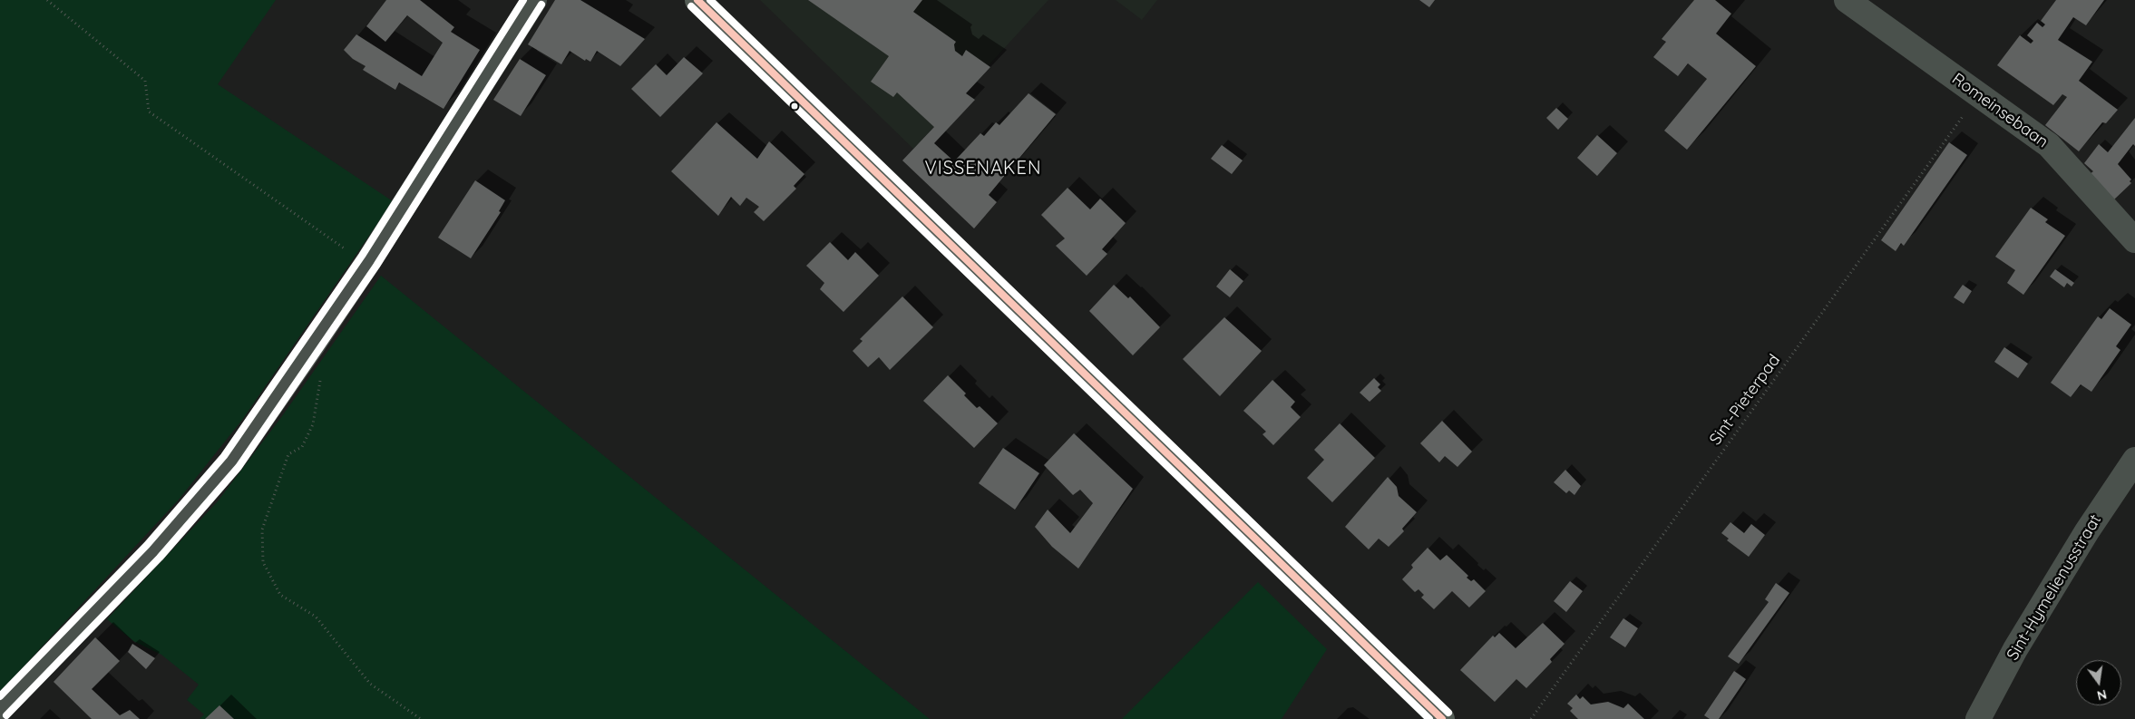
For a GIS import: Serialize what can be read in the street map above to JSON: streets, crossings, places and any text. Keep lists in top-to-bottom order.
{
  "streets": {
    "street": ["Romeinsebaan", "Sint-Hymelienusstraat"],
    "path": ["Sint-Pieterpad"]
  },
  "crossings": [
    ["Romeinsebaan", "Sint-Pieterpad"]
  ],
  "districts": ["VISSENAKEN"],
  "north": "bottom"
}
